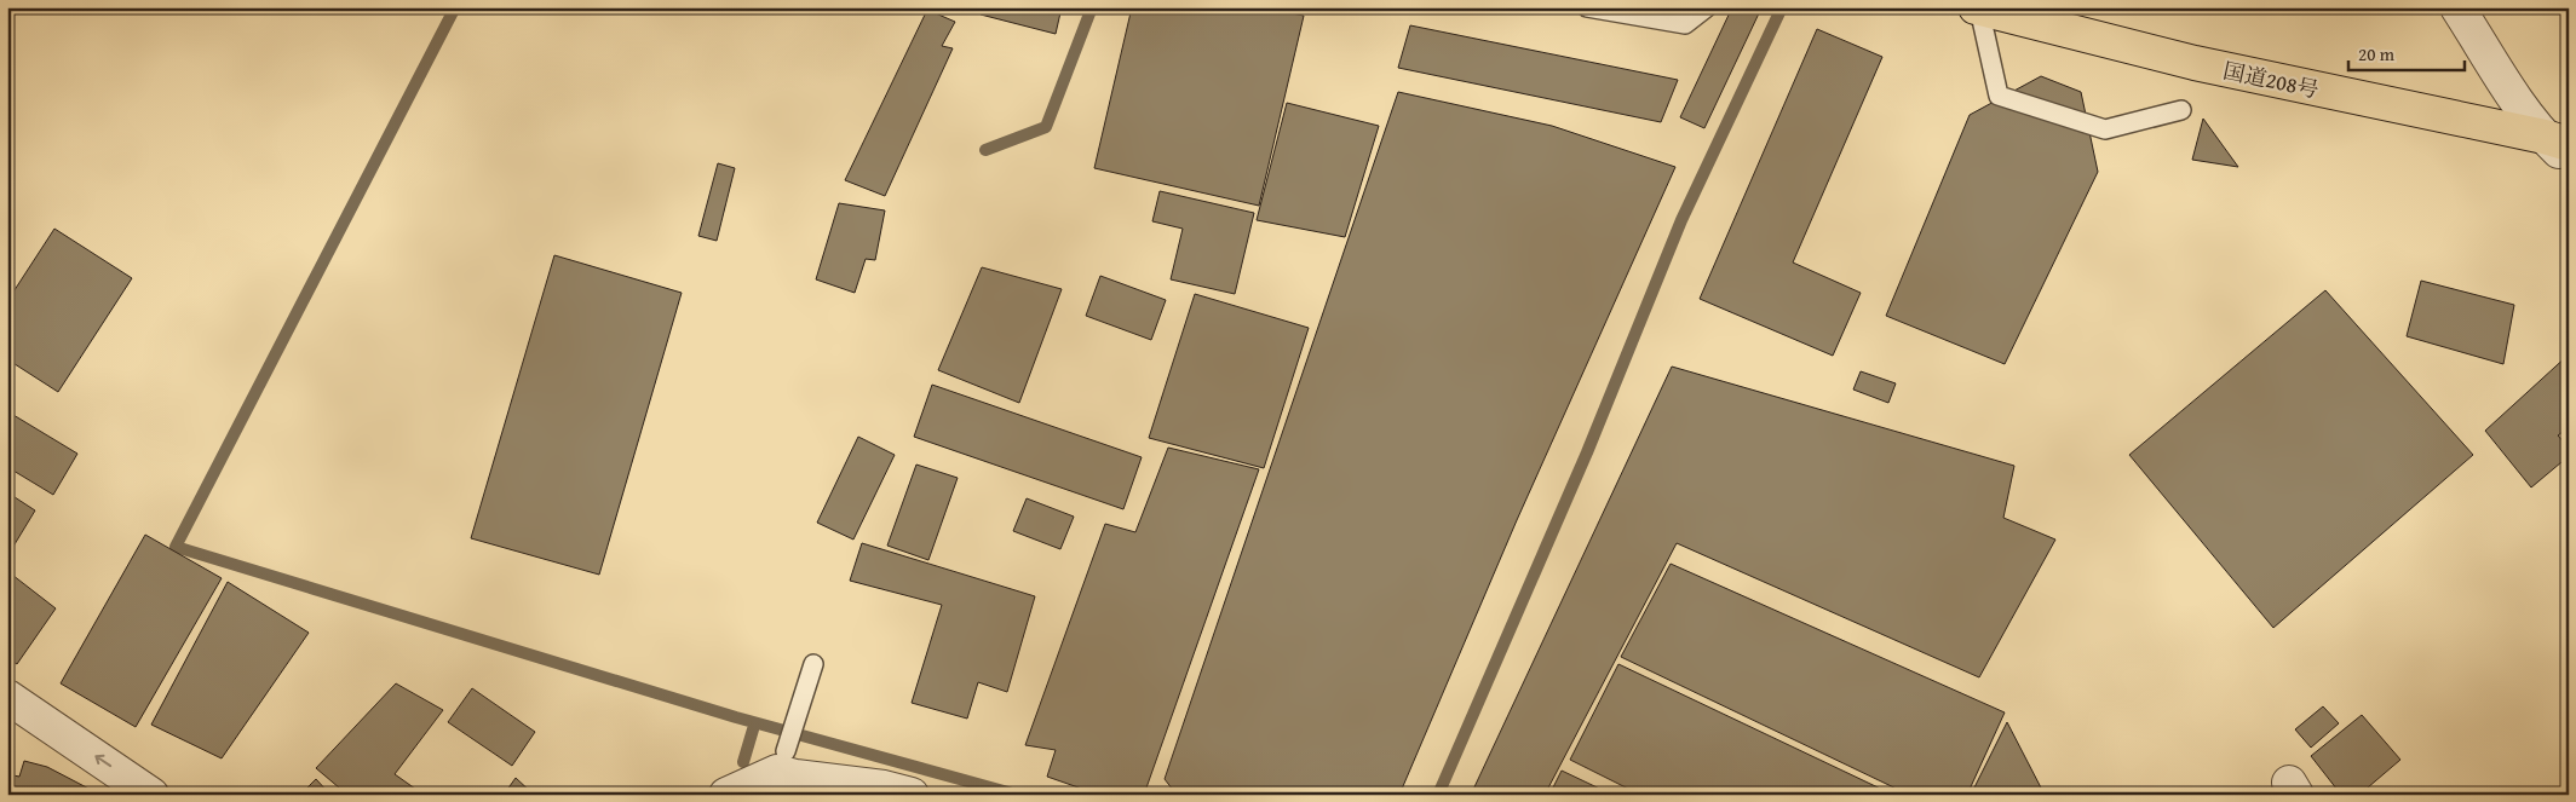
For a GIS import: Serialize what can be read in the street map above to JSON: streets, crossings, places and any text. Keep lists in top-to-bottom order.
{
  "streets": {
    "highway": ["国道208号"]
  },
  "scale_bar": "20 m"
}
